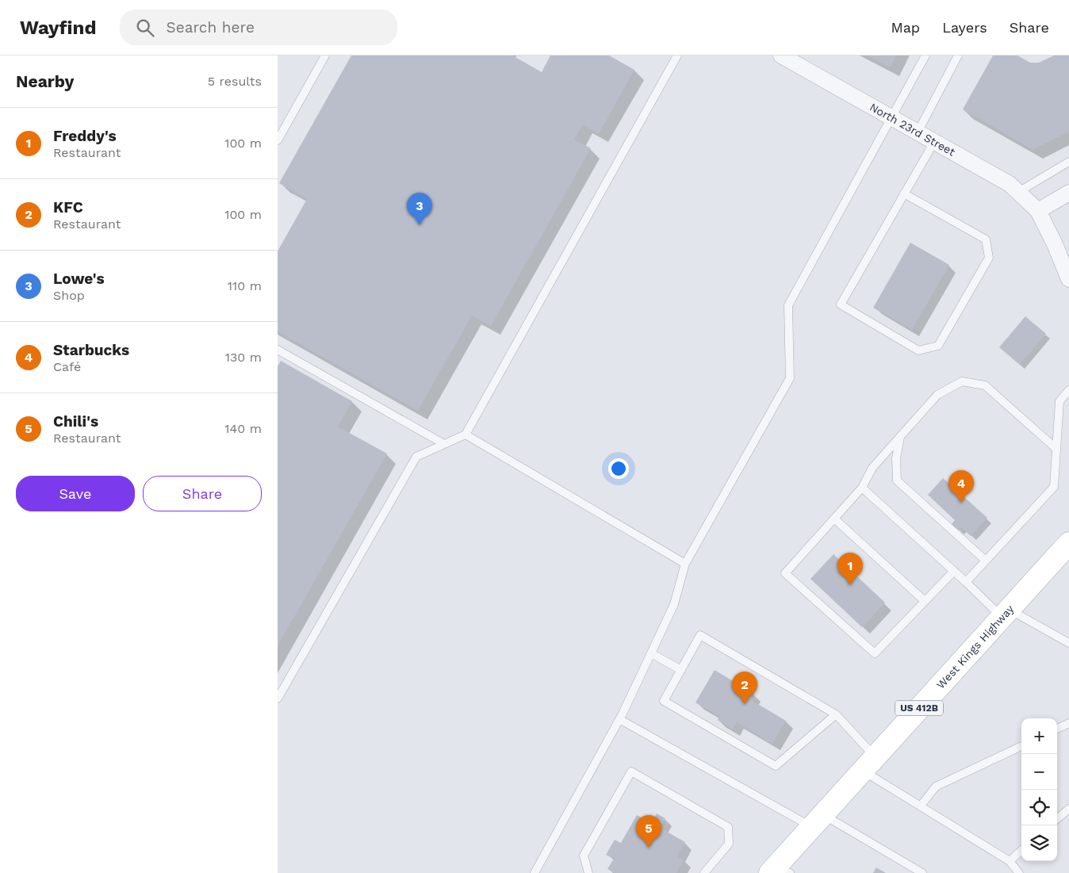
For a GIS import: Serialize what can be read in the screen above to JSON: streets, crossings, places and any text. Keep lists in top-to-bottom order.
{
  "streets": {
    "main road": ["West Kings Highway", "US 412B"],
    "street": ["North 23rd Street"]
  },
  "page": {
    "header": "Wayfind",
    "search": "Search here",
    "nav": ["Map", "Layers", "Share"],
    "heading": ["Nearby", "5 results"],
    "list": [
      {
        "mark": "1",
        "name": "Freddy's",
        "note": "Restaurant",
        "value": "100 m"
      },
      {
        "mark": "2",
        "name": "KFC",
        "note": "Restaurant",
        "value": "100 m"
      },
      {
        "mark": "3",
        "name": "Lowe's",
        "note": "Shop",
        "value": "110 m"
      },
      {
        "mark": "4",
        "name": "Starbucks",
        "note": "Café",
        "value": "130 m"
      },
      {
        "mark": "5",
        "name": "Chili's",
        "note": "Restaurant",
        "value": "140 m"
      }
    ],
    "pins": [
      "3",
      "4",
      "1",
      "2",
      "5"
    ],
    "buttons": ["Save", "Share"],
    "map_buttons": ["+", "−"]
  }
}
